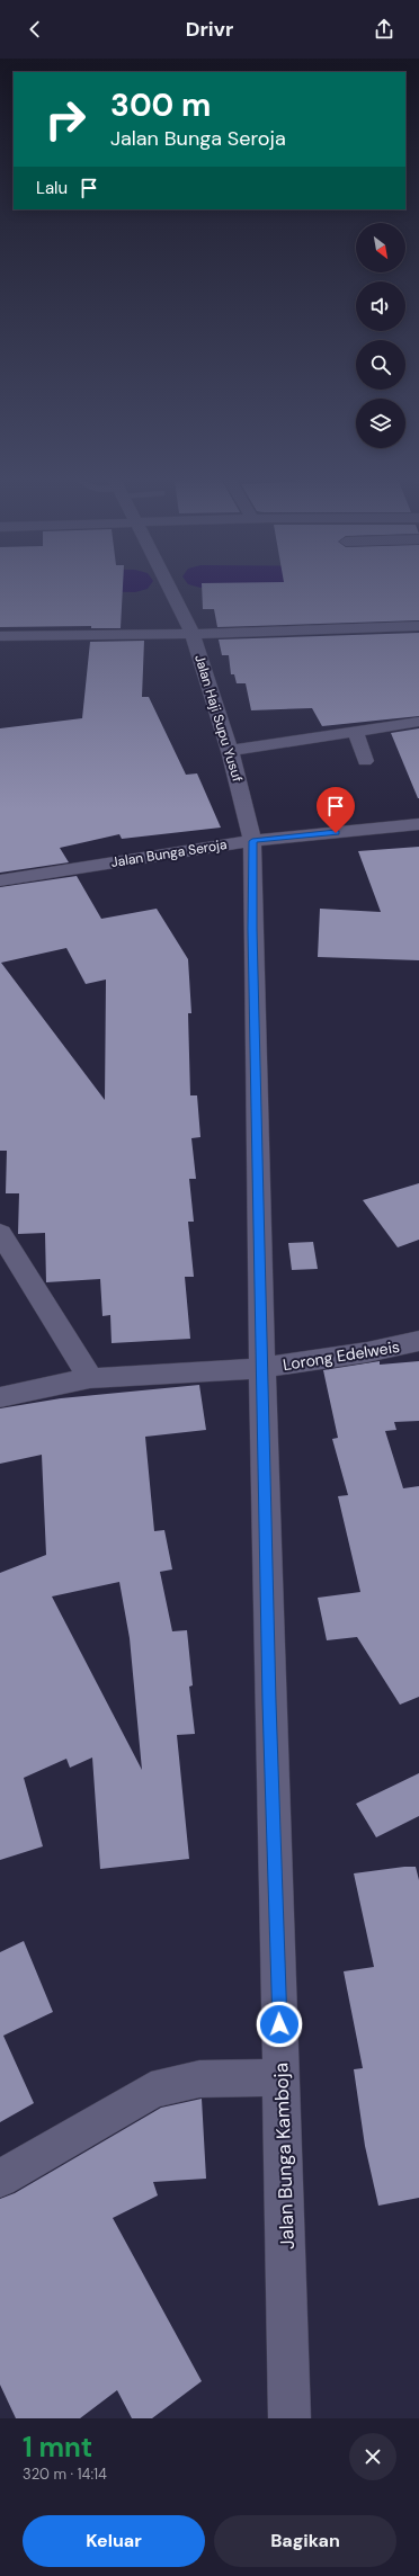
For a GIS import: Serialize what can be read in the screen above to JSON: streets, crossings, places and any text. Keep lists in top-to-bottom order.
{
  "streets": {
    "street": [
      "Jalan Haji Supu Yusuf",
      "Jalan Bunga Seroja",
      "Lorong Edelweis",
      "Jalan Bunga Kamboja"
    ]
  },
  "crossings": [
    ["Jalan Haji Supu Yusuf", "Jalan Bunga Seroja"],
    ["Jalan Haji Supu Yusuf", "Jalan Bunga Kamboja"],
    ["Jalan Bunga Seroja", "Jalan Bunga Kamboja"],
    ["Lorong Edelweis", "Jalan Bunga Kamboja"]
  ],
  "north": "bottom right",
  "page": {
    "header": "Drivr",
    "turn": ["300 m", "Jalan Bunga Seroja"],
    "then": "Lalu",
    "heading": ["1 mnt", "320 m · 14:14"],
    "buttons": ["Keluar", "Bagikan"]
  }
}
